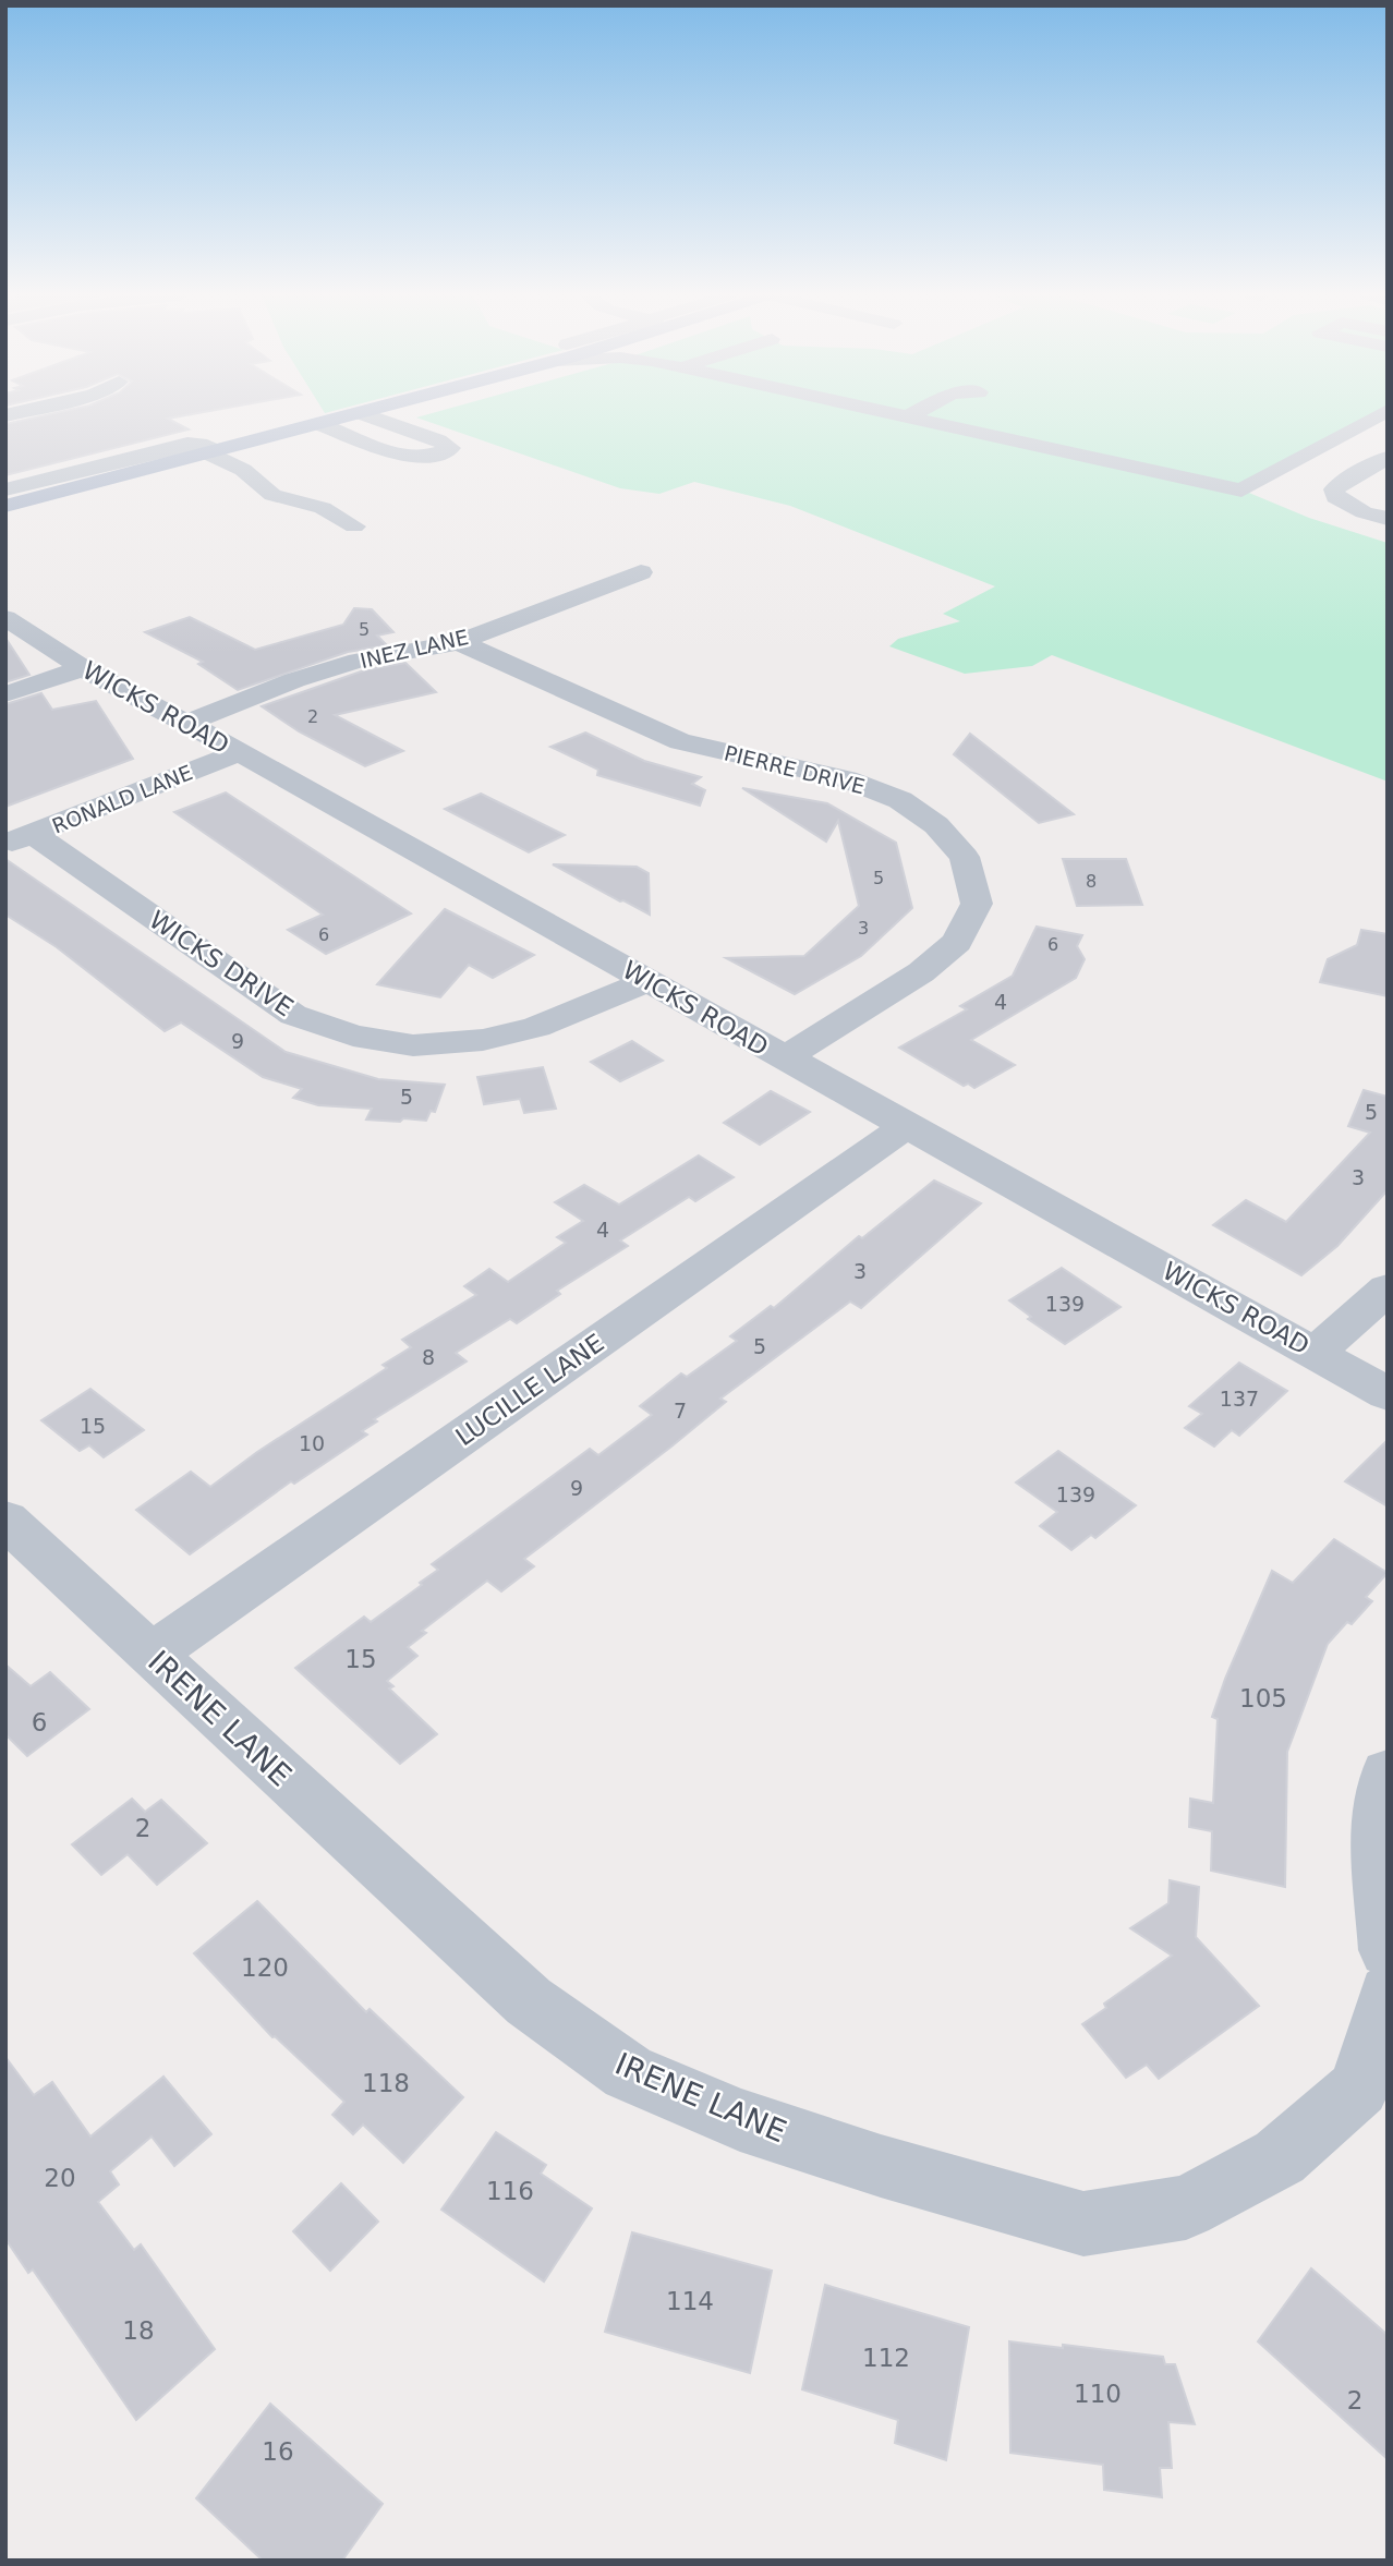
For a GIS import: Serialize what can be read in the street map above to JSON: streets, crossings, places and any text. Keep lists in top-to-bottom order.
{
  "streets": {
    "street": [
      "INEZ LANE",
      "WICKS ROAD",
      "PIERRE DRIVE",
      "RONALD LANE",
      "WICKS DRIVE",
      "LUCILLE LANE",
      "IRENE LANE"
    ]
  },
  "crossings": [
    ["INEZ LANE", "WICKS ROAD"],
    ["INEZ LANE", "PIERRE DRIVE"],
    ["WICKS ROAD", "PIERRE DRIVE"],
    ["WICKS ROAD", "RONALD LANE"],
    ["WICKS ROAD", "WICKS DRIVE"],
    ["WICKS ROAD", "LUCILLE LANE"],
    ["RONALD LANE", "WICKS DRIVE"],
    ["LUCILLE LANE", "IRENE LANE"]
  ],
  "house_numbers": [
    "5",
    "2",
    "5",
    "8",
    "3",
    "6",
    "6",
    "4",
    "9",
    "5",
    "5",
    "3",
    "4",
    "3",
    "139",
    "5",
    "8",
    "137",
    "7",
    "15",
    "10",
    "9",
    "139",
    "15",
    "105",
    "6",
    "2",
    "120",
    "118",
    "20",
    "116",
    "114",
    "18",
    "112",
    "110",
    "2",
    "16"
  ]
}
